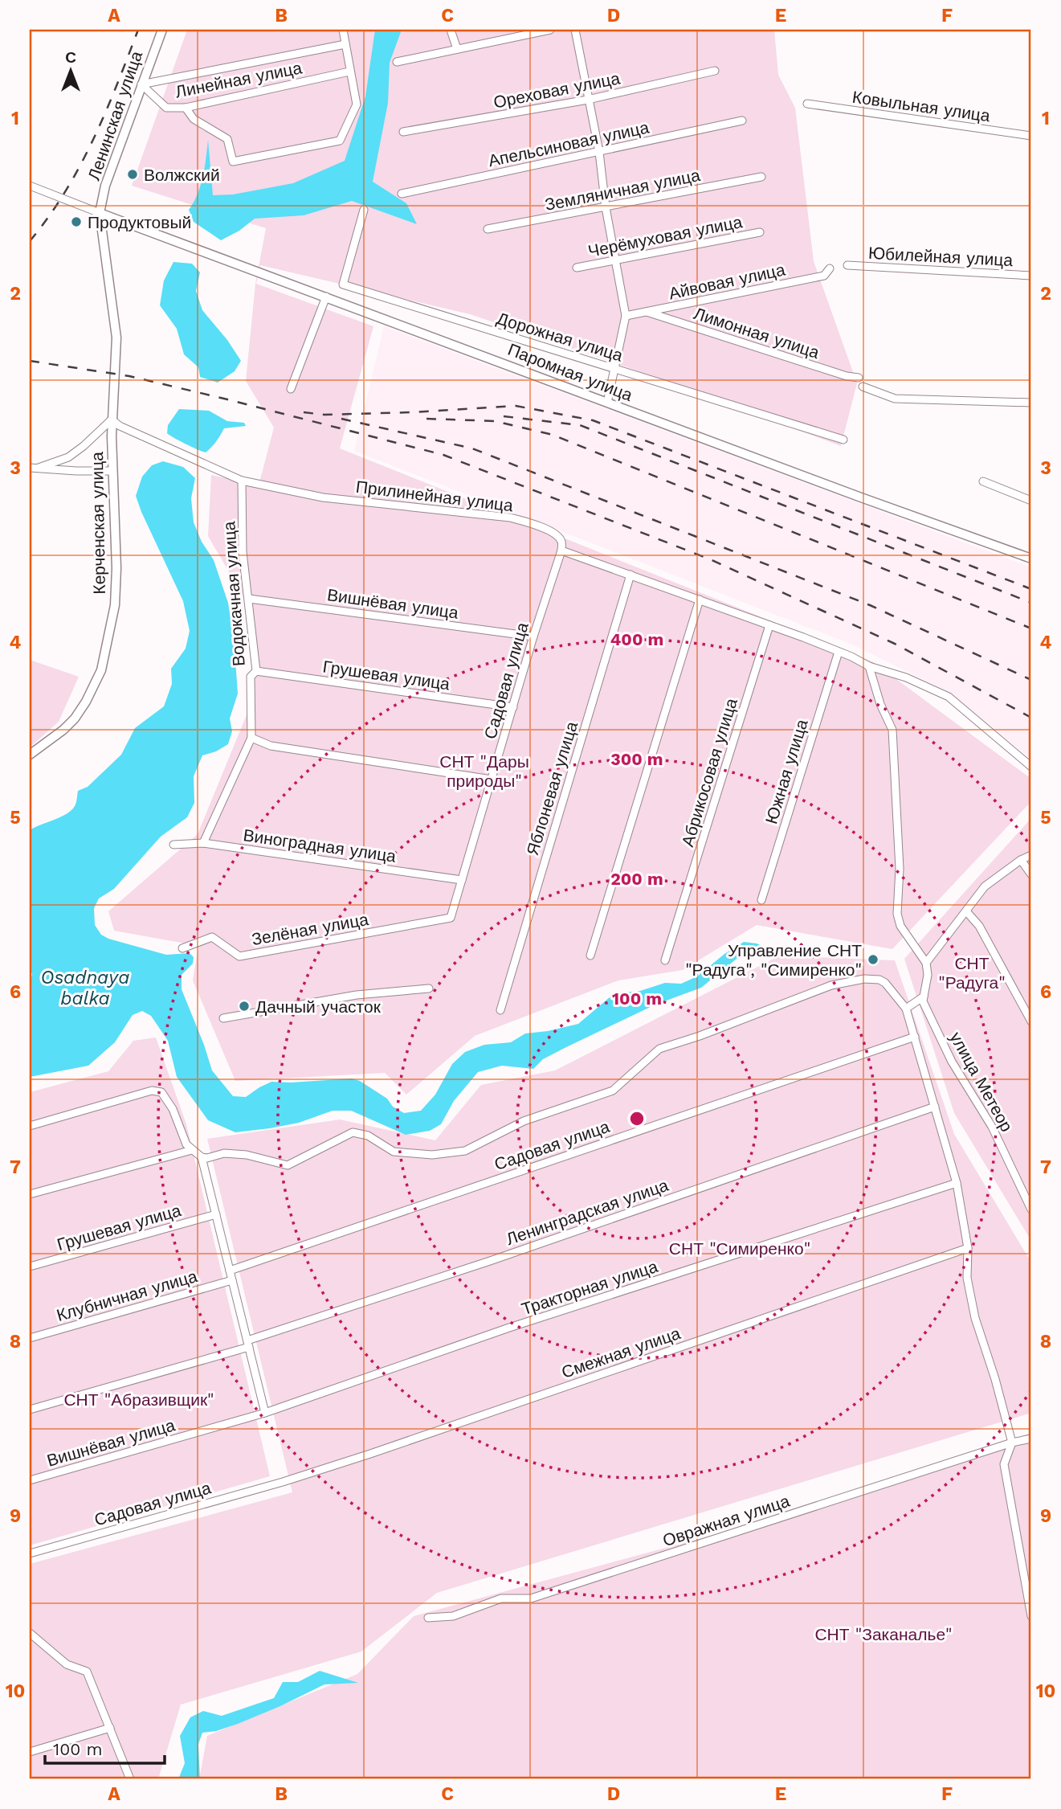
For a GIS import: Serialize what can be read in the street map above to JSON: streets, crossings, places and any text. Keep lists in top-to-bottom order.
{
  "streets": {
    "street": [
      "Линейная улица",
      "Ореховая улица",
      "Ковыльная улица",
      "Ленинская улица",
      "Апельсиновая улица",
      "Земляничная улица",
      "Черёмуховая улица",
      "Юбилейная улица",
      "Айвовая улица",
      "Лимонная улица",
      "Дорожная улица",
      "Паромная улица",
      "Прилинейная улица",
      "Керченская улица",
      "Водокачная улица",
      "Вишнёвая улица",
      "Грушевая улица",
      "Садовая улица",
      "Южная улица",
      "Абрикосовая улица",
      "Яблоневая улица",
      "Виноградная улица",
      "Зелёная улица",
      "улица Метеор",
      "Ленинградская улица",
      "Тракторная улица",
      "Клубничная улица",
      "Смежная улица",
      "Овражная улица"
    ]
  },
  "crossings": [
    ["Линейная улица", "Ленинская улица"],
    ["Ленинская улица", "Паромная улица"],
    ["Ленинская улица", "Керченская улица"],
    ["Айвовая улица", "Лимонная улица"],
    ["Прилинейная улица", "Керченская улица"],
    ["Прилинейная улица", "Водокачная улица"],
    ["Прилинейная улица", "Садовая улица"],
    ["Водокачная улица", "Вишнёвая улица"],
    ["Водокачная улица", "Грушевая улица"],
    ["Водокачная улица", "Виноградная улица"],
    ["Вишнёвая улица", "Садовая улица"],
    ["Вишнёвая улица", "Тракторная улица"],
    ["Грушевая улица", "Садовая улица"],
    ["Садовая улица", "Виноградная улица"],
    ["Садовая улица", "Зелёная улица"],
    ["Садовая улица", "Смежная улица"]
  ],
  "water": ["Osadnaya balka"],
  "parks": [
    "СНТ \"Дары природы\"",
    "СНТ \"Радуга\"",
    "СНТ \"Симиренко\"",
    "СНТ \"Абразивщик\"",
    "СНТ \"Заканалье\""
  ],
  "places": [
    "Волжский",
    "Продуктовый",
    "Управление СНТ \"Радуга\", \"Симиренко\"",
    "Дачный участок"
  ],
  "scale_bar": "100 m",
  "north": "top",
  "grid": {
    "columns": [
      "A",
      "B",
      "C",
      "D",
      "E",
      "F"
    ],
    "rows": [
      "1",
      "2",
      "3",
      "4",
      "5",
      "6",
      "7",
      "8",
      "9",
      "10"
    ]
  },
  "rings": [
    "400 m",
    "300 m",
    "200 m",
    "100 m"
  ]
}
